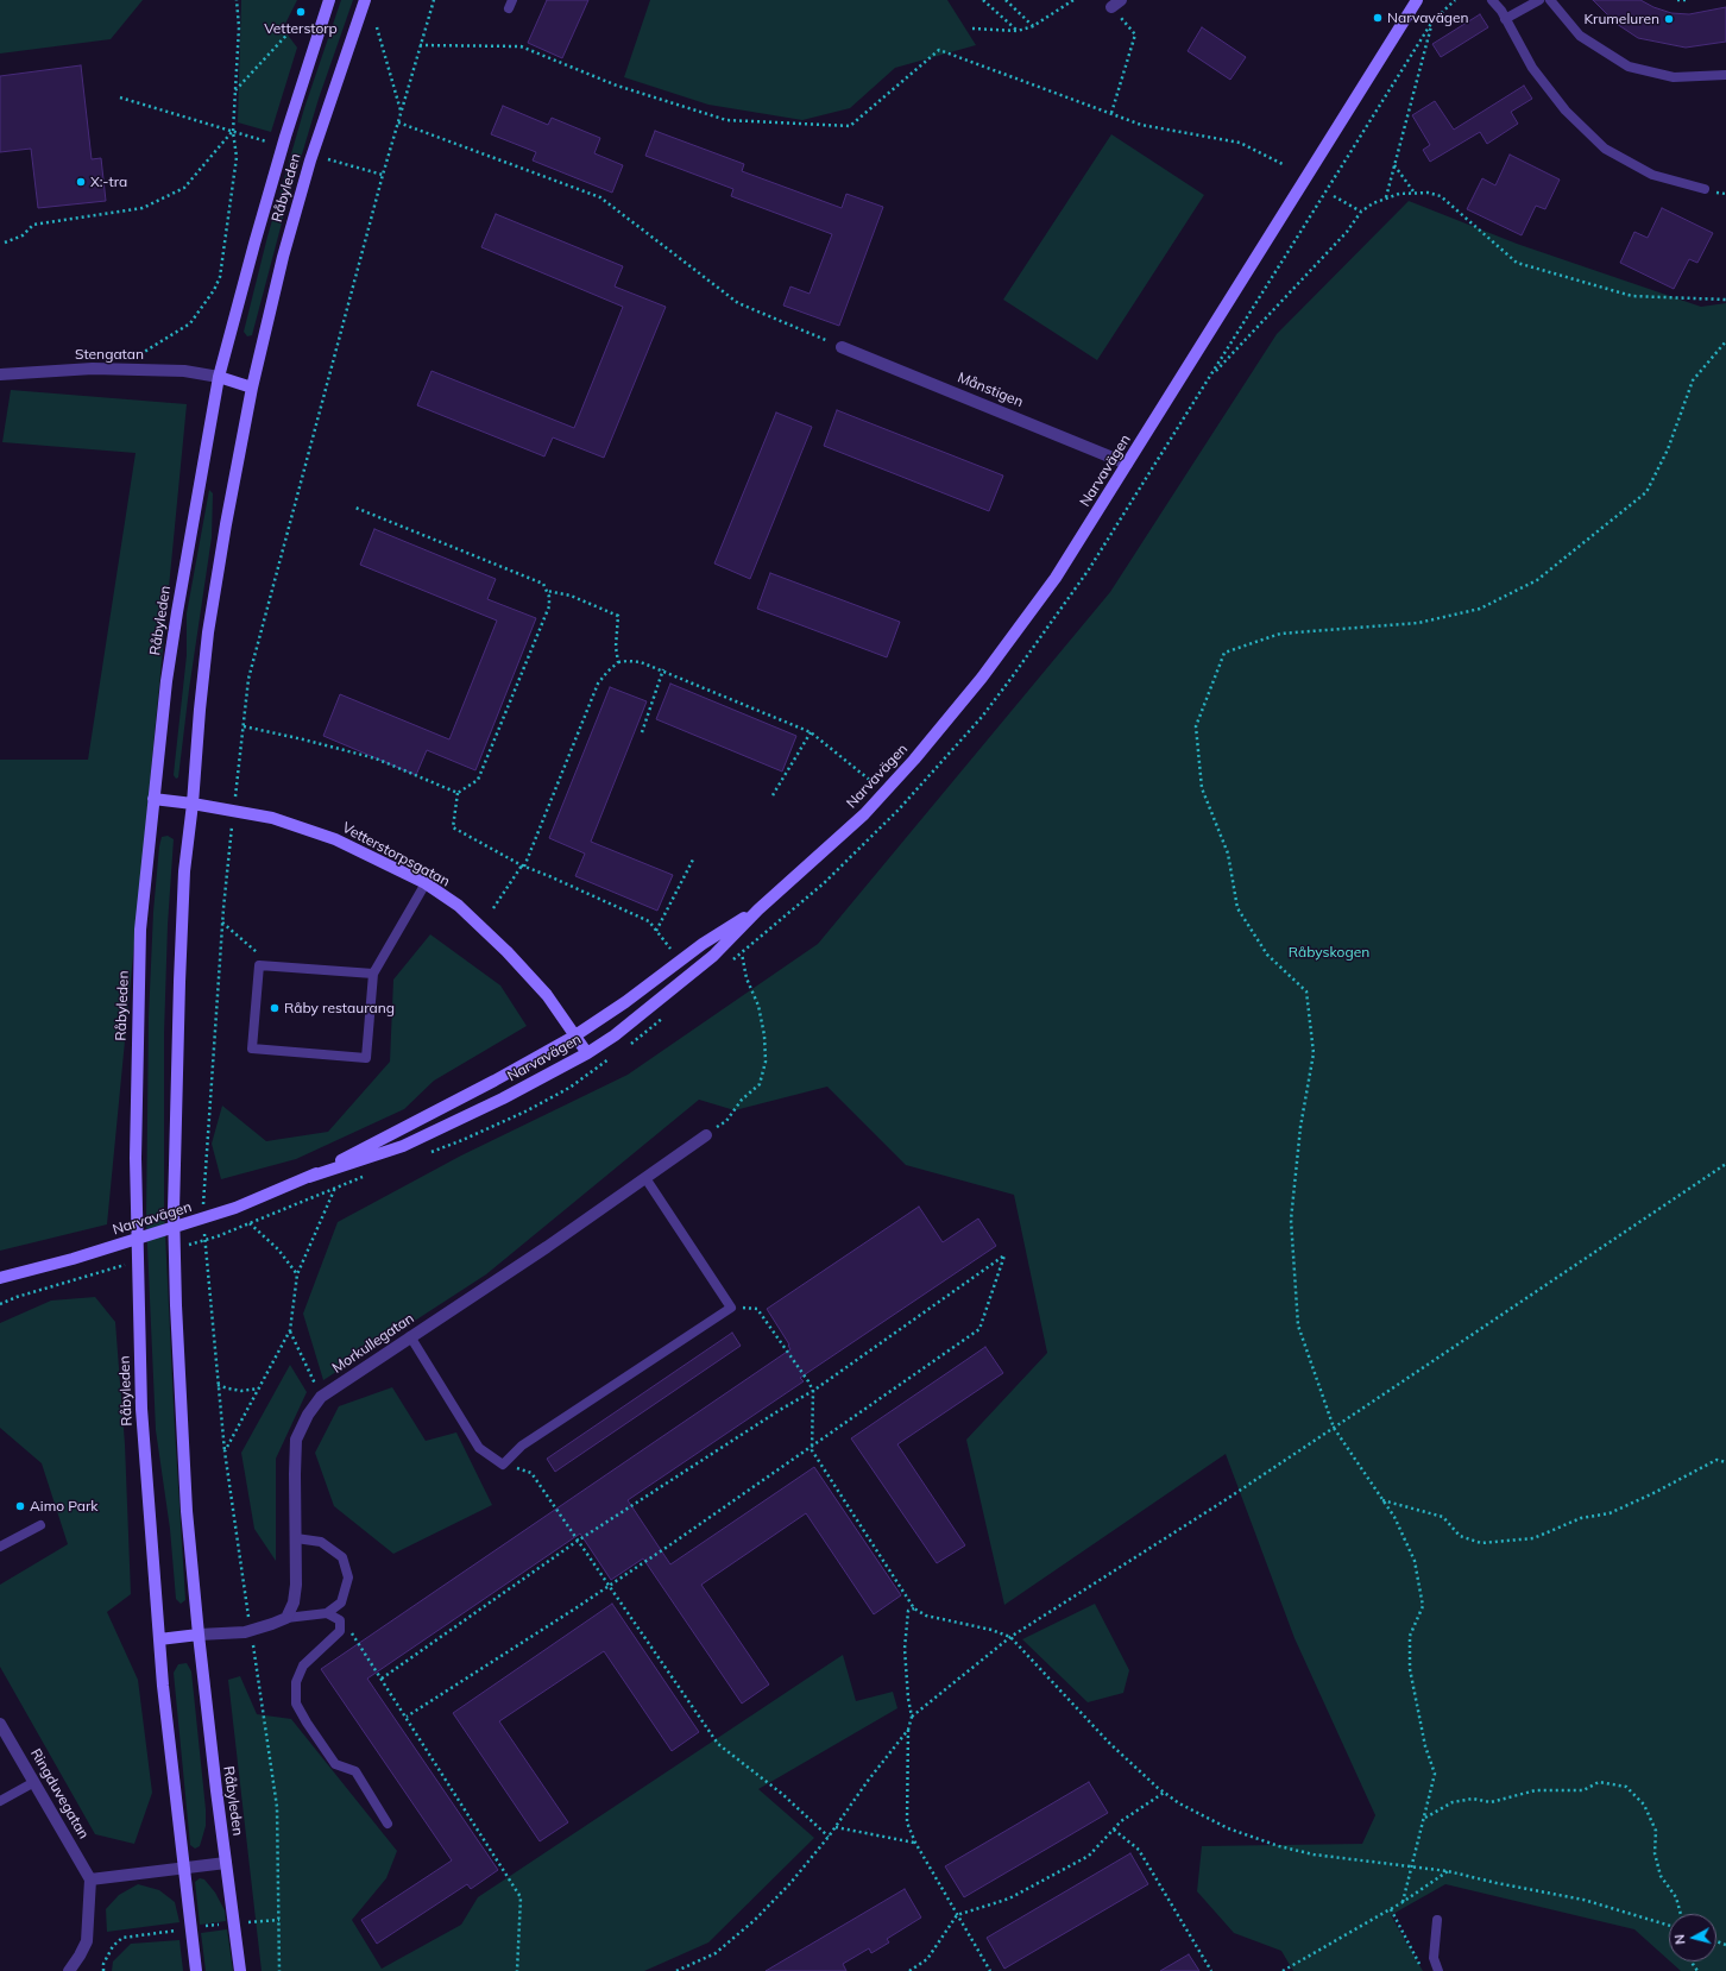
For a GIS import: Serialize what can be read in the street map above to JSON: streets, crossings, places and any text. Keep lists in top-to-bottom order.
{
  "streets": {
    "main road": ["Råbyleden", "Narvavägen", "Vetterstorpsgatan"],
    "street": [
      "Stengatan",
      "Månstigen",
      "Morkullegatan",
      "Ringduvegatan"
    ]
  },
  "crossings": [
    ["Råbyleden", "Stengatan"],
    ["Råbyleden", "Vetterstorpsgatan"],
    ["Månstigen", "Narvavägen"],
    ["Narvavägen", "Vetterstorpsgatan"]
  ],
  "parks": ["Råbyskogen"],
  "places": [
    "Vetterstorp",
    "Narvavägen",
    "Krumeluren",
    "X:-tra",
    "Råby restaurang",
    "Aimo Park"
  ],
  "north": "left"
}
